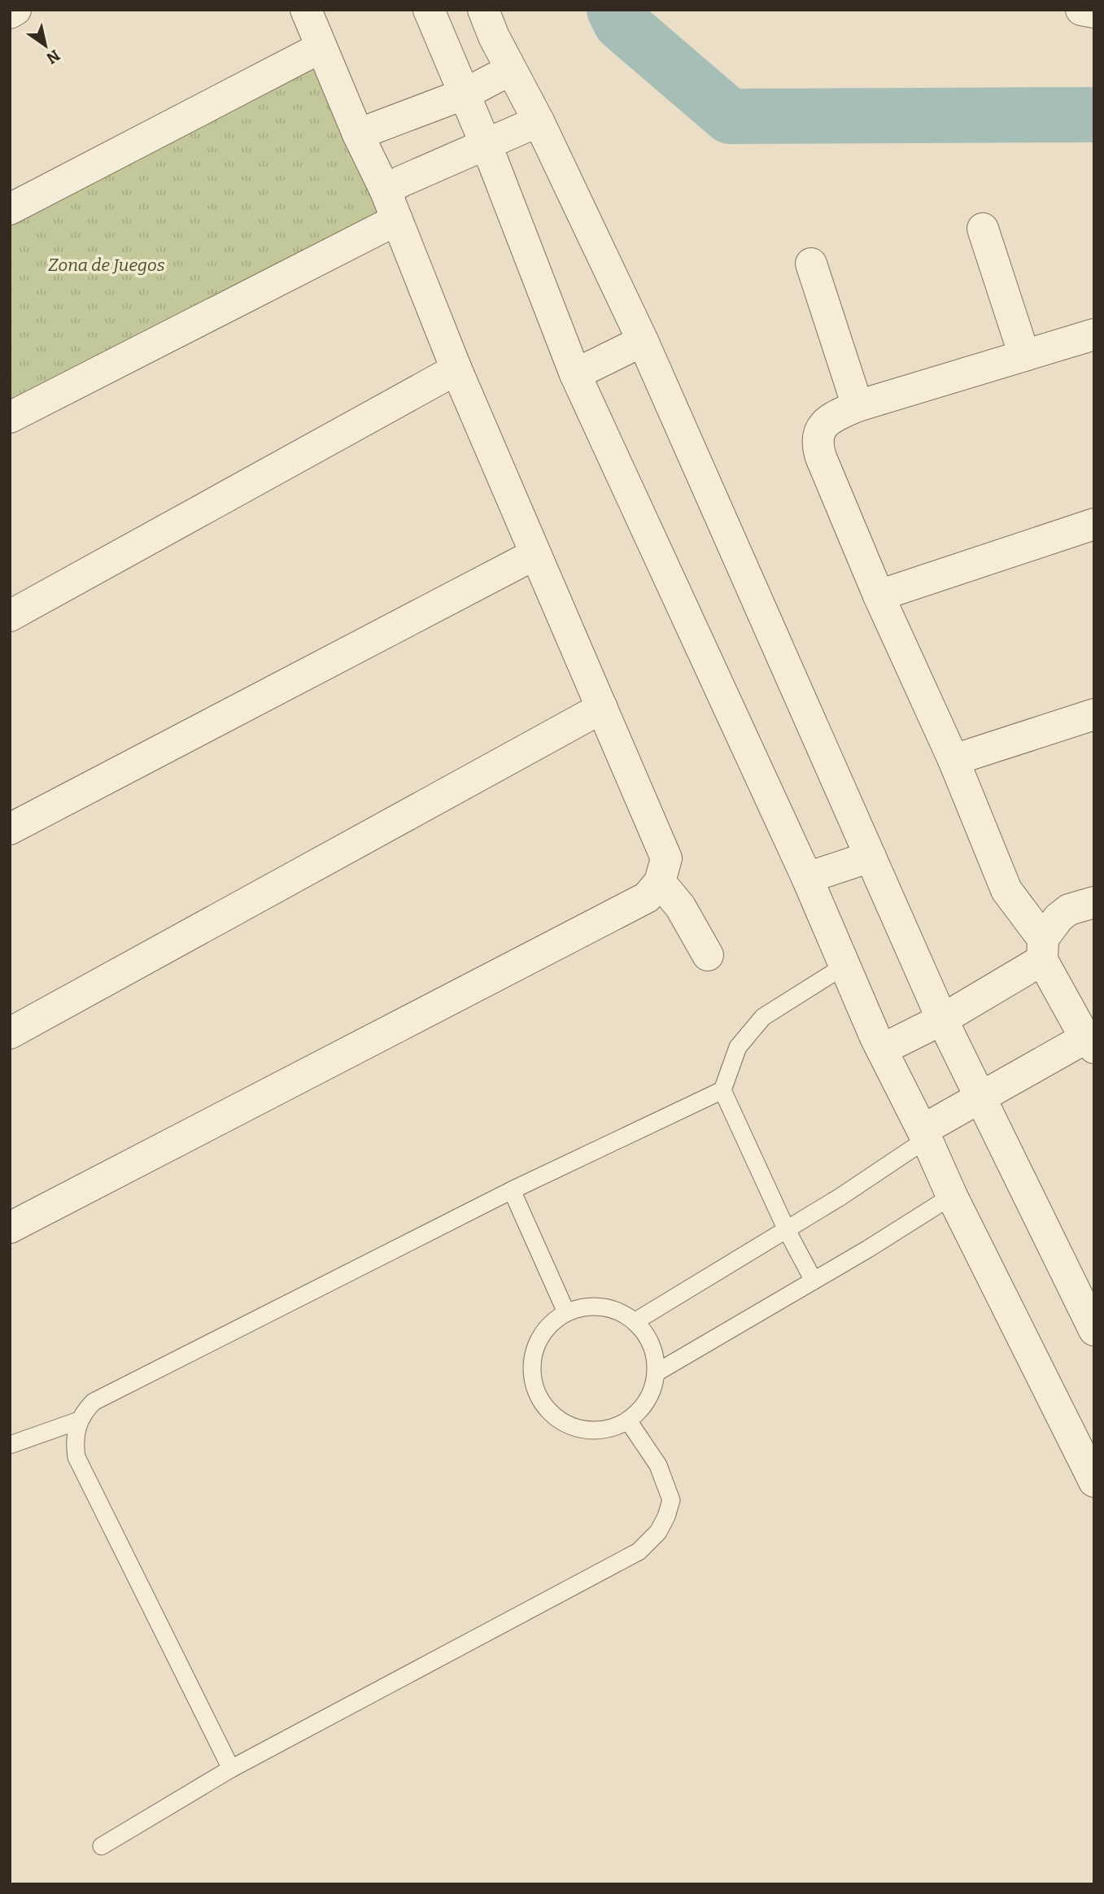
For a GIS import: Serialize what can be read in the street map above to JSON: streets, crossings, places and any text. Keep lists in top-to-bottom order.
{
  "parks": ["Zona de Juegos"],
  "north": "bottom right"
}
